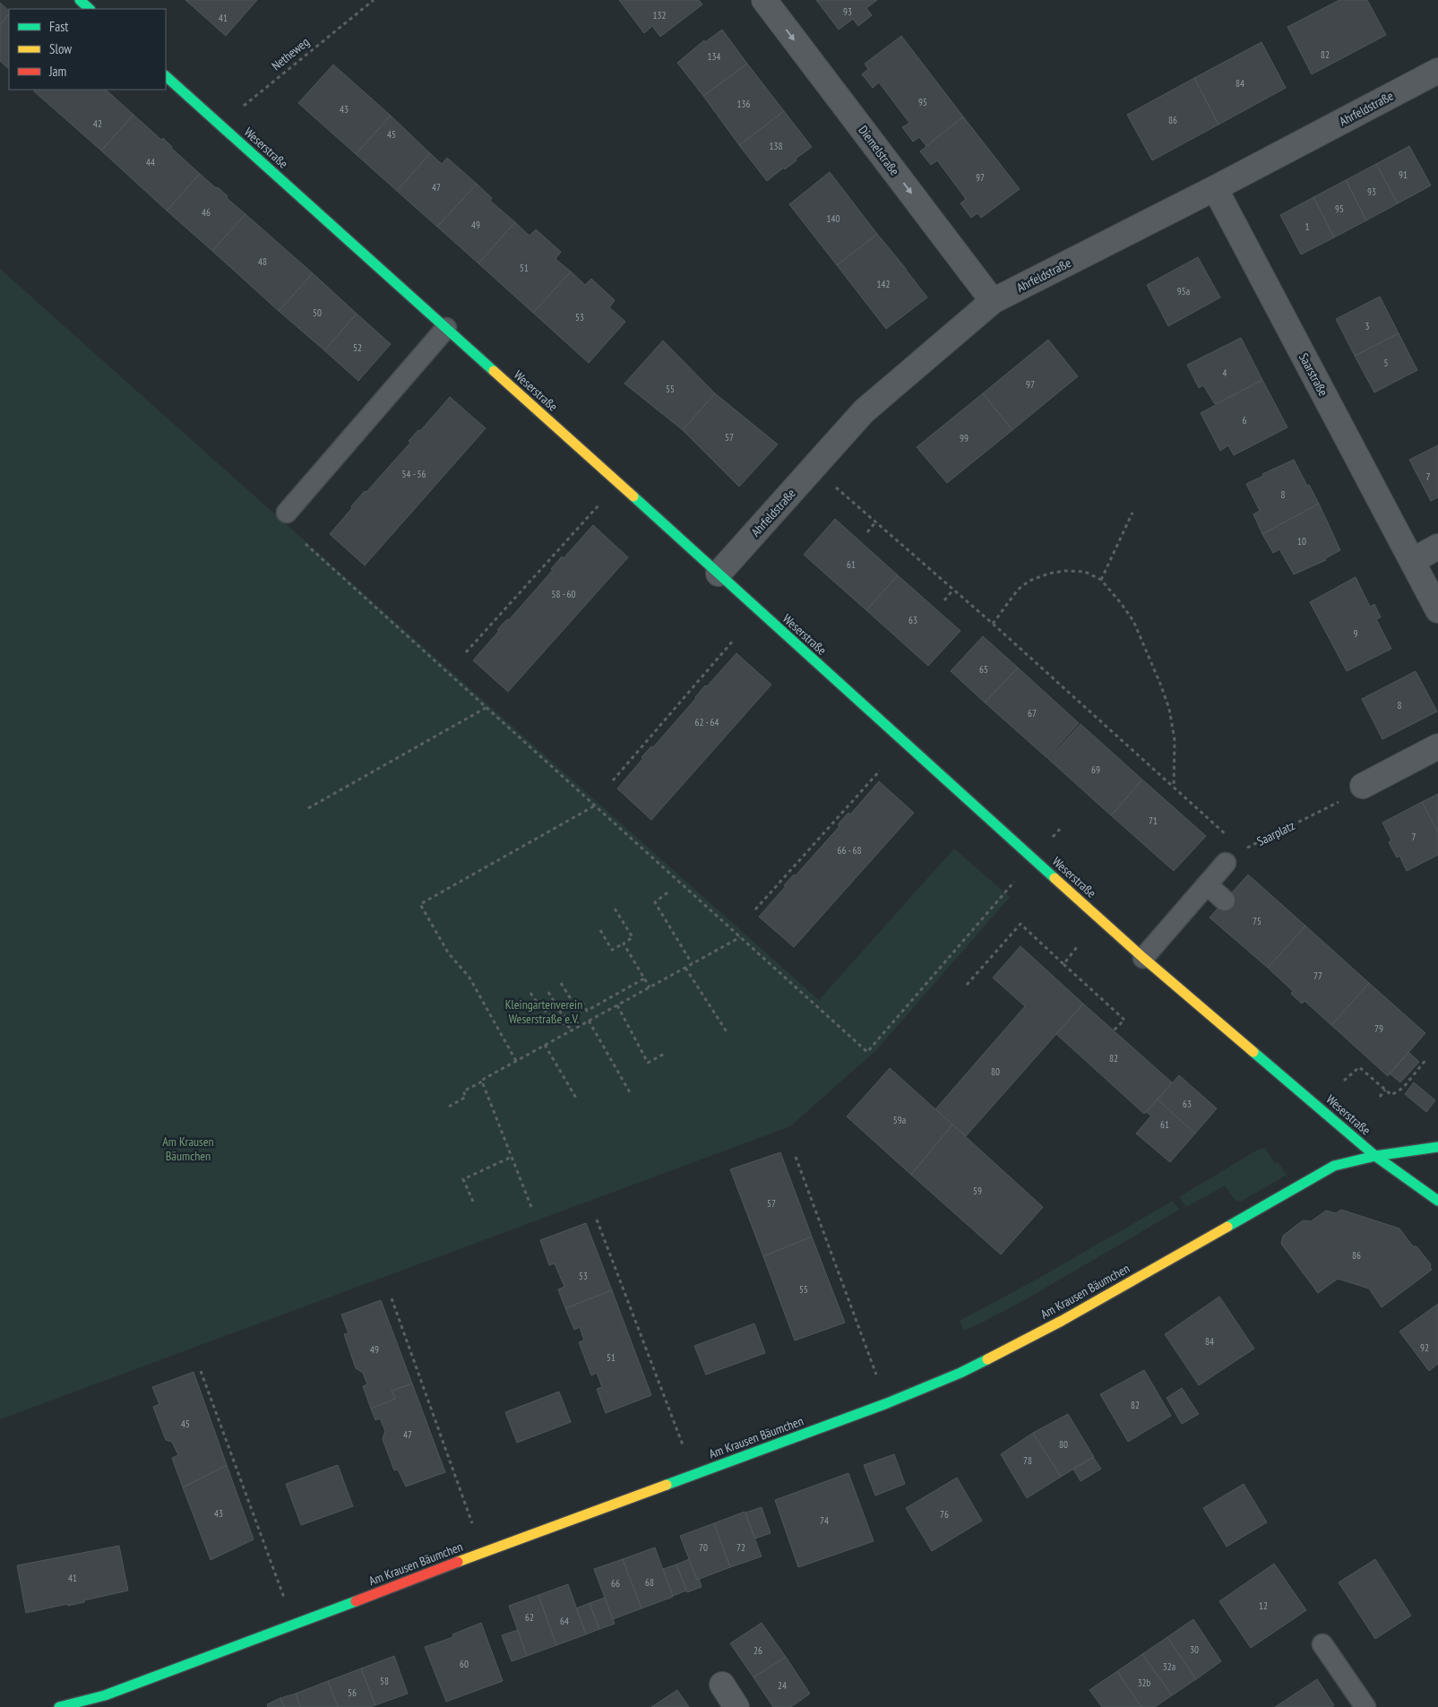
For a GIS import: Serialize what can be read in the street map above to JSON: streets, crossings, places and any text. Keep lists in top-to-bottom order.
{
  "streets": {
    "street": [
      "Ahrfeldstraße",
      "Weserstraße",
      "Diemelstraße",
      "Saarstraße",
      "Am Krausen Bäumchen"
    ],
    "path": ["Netheweg", "Saarplatz"]
  },
  "crossings": [
    ["Netheweg", "Weserstraße"],
    ["Ahrfeldstraße", "Weserstraße"],
    ["Ahrfeldstraße", "Diemelstraße"],
    ["Ahrfeldstraße", "Saarstraße"],
    ["Weserstraße", "Am Krausen Bäumchen"]
  ],
  "one_way": ["Diemelstraße"],
  "parks": ["Kleingartenverein Weserstraße e.V.", "Am Krausen Bäumchen"],
  "house_numbers": [
    "93",
    "132",
    "41",
    "82",
    "134",
    "84",
    "95",
    "136",
    "43",
    "86",
    "42",
    "45",
    "138",
    "44",
    "91",
    "97",
    "47",
    "93",
    "95",
    "46",
    "140",
    "49",
    "1",
    "48",
    "51",
    "142",
    "95a",
    "50",
    "53",
    "3",
    "52",
    "5",
    "4",
    "97",
    "55",
    "6",
    "57",
    "99",
    "54 - 56",
    "7",
    "8",
    "10",
    "61",
    "58 - 60",
    "63",
    "9",
    "65",
    "8",
    "67",
    "62 - 64",
    "69",
    "71",
    "7",
    "66 - 68",
    "75",
    "77",
    "79",
    "82",
    "80",
    "63",
    "59a",
    "61",
    "59",
    "57",
    "86",
    "53",
    "55",
    "84",
    "92",
    "49",
    "51",
    "82",
    "45",
    "47",
    "80",
    "78",
    "43",
    "76",
    "74",
    "70",
    "72",
    "41",
    "68",
    "66",
    "12",
    "62",
    "64",
    "30",
    "26",
    "60",
    "32a",
    "58",
    "32b",
    "24",
    "56"
  ],
  "legend": ["Fast", "Slow", "Jam"]
}
